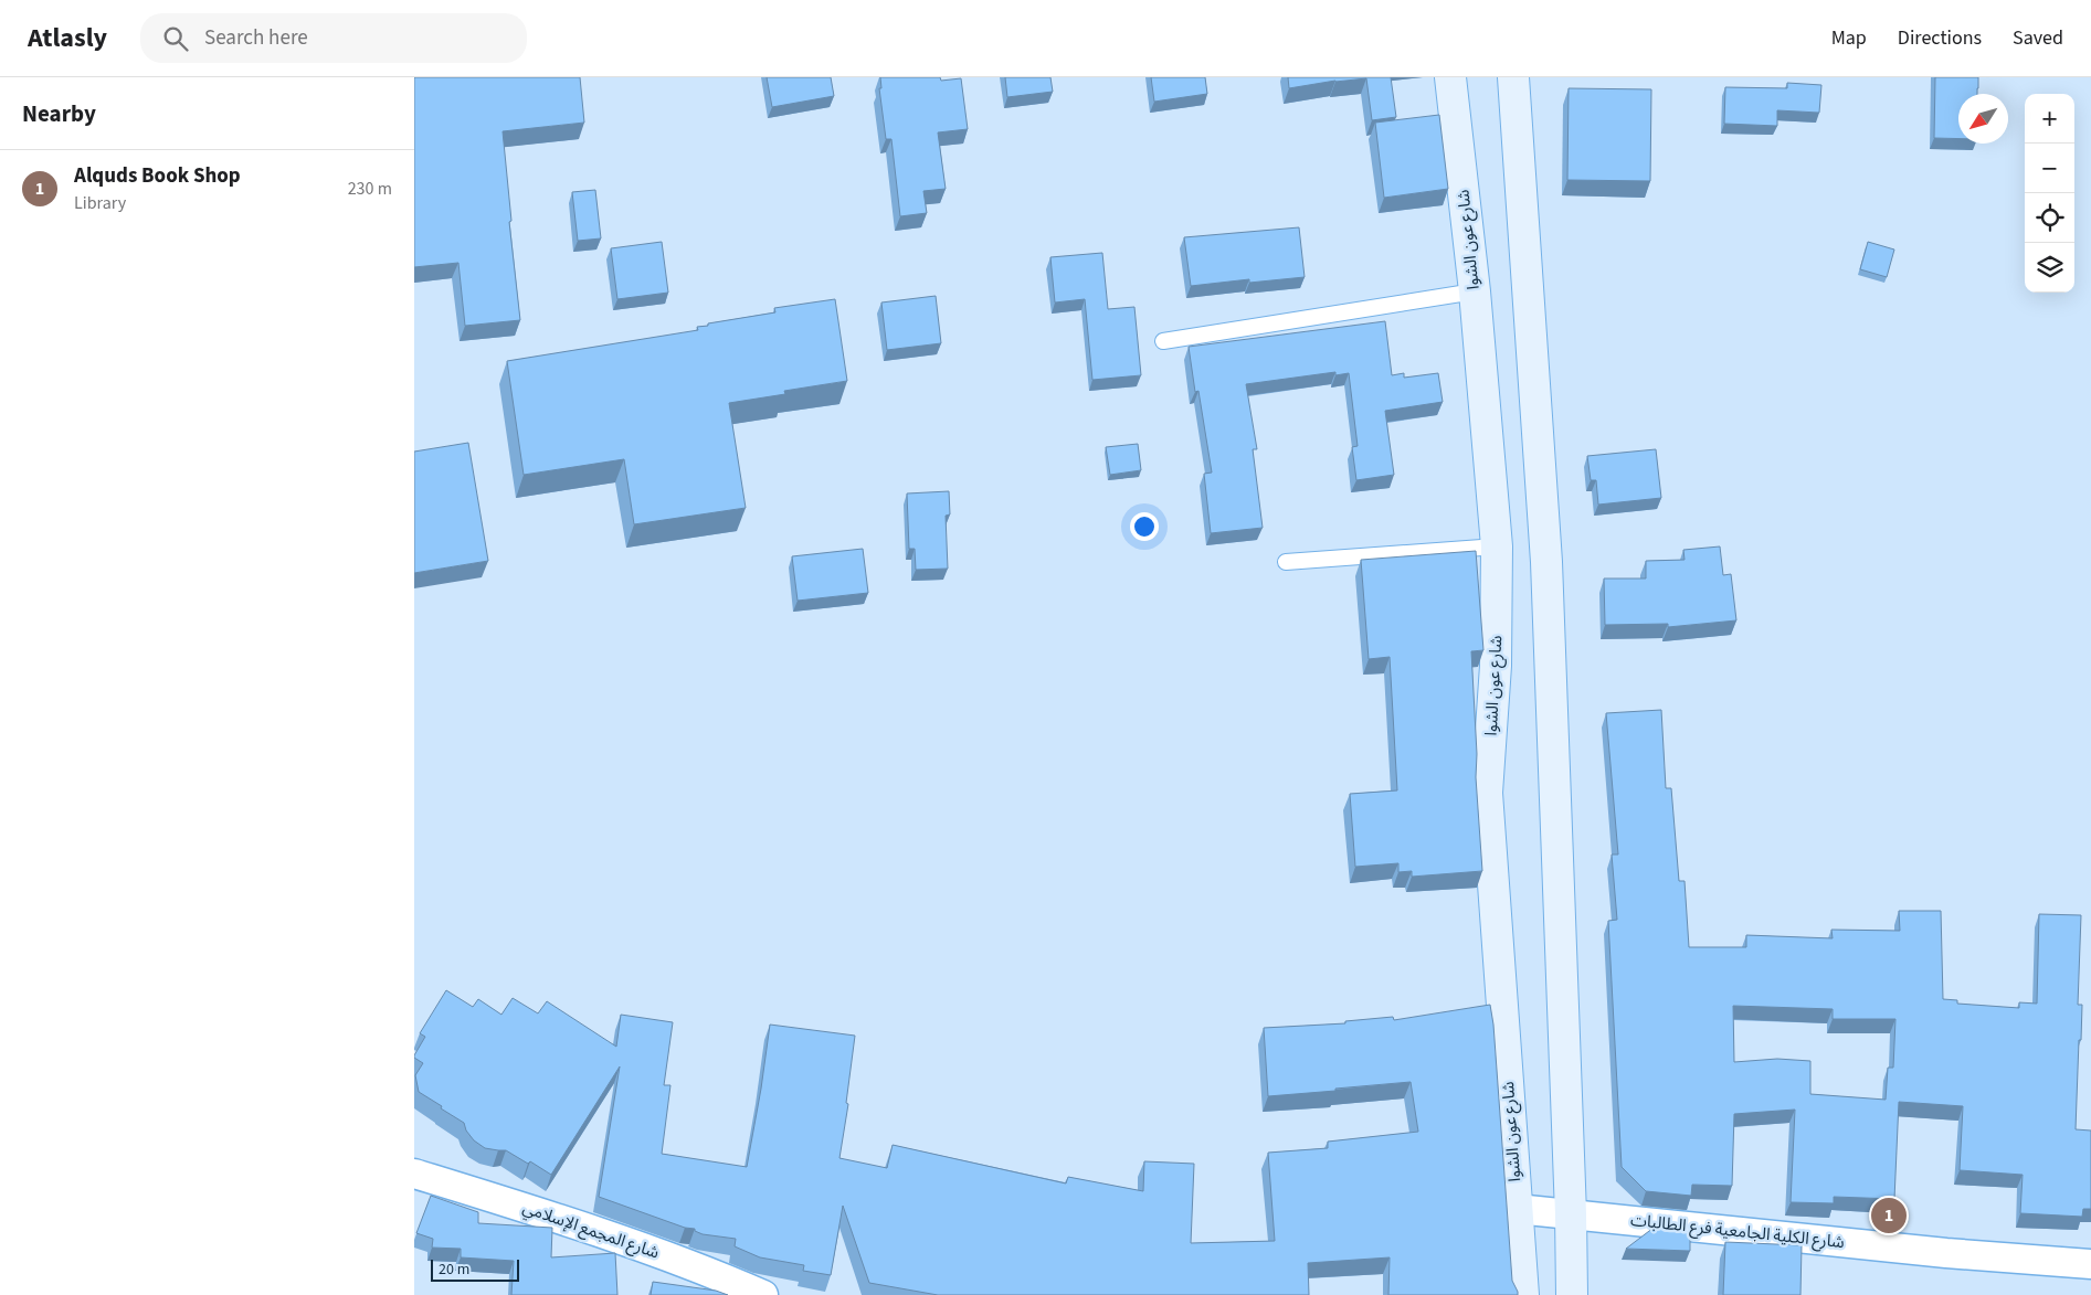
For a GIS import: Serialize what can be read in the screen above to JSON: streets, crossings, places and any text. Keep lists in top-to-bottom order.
{
  "streets": {
    "main road": ["شارع عون الشوا"],
    "street": ["شارع المجمع الإسلامي", "شارع الكلية الجامعية فرع الطالبات"]
  },
  "crossings": [
    ["شارع عون الشوا", "شارع الكلية الجامعية فرع الطالبات"]
  ],
  "scale_bar": "20 m",
  "north": "bottom left",
  "page": {
    "header": "Atlasly",
    "search": "Search here",
    "nav": ["Map", "Directions", "Saved"],
    "heading": "Nearby",
    "map_buttons": ["+", "−"],
    "list": [
      {
        "mark": "1",
        "name": "Alquds Book Shop",
        "note": "Library",
        "value": "230 m"
      }
    ],
    "pins": "1",
    "scale": "20 m"
  }
}
